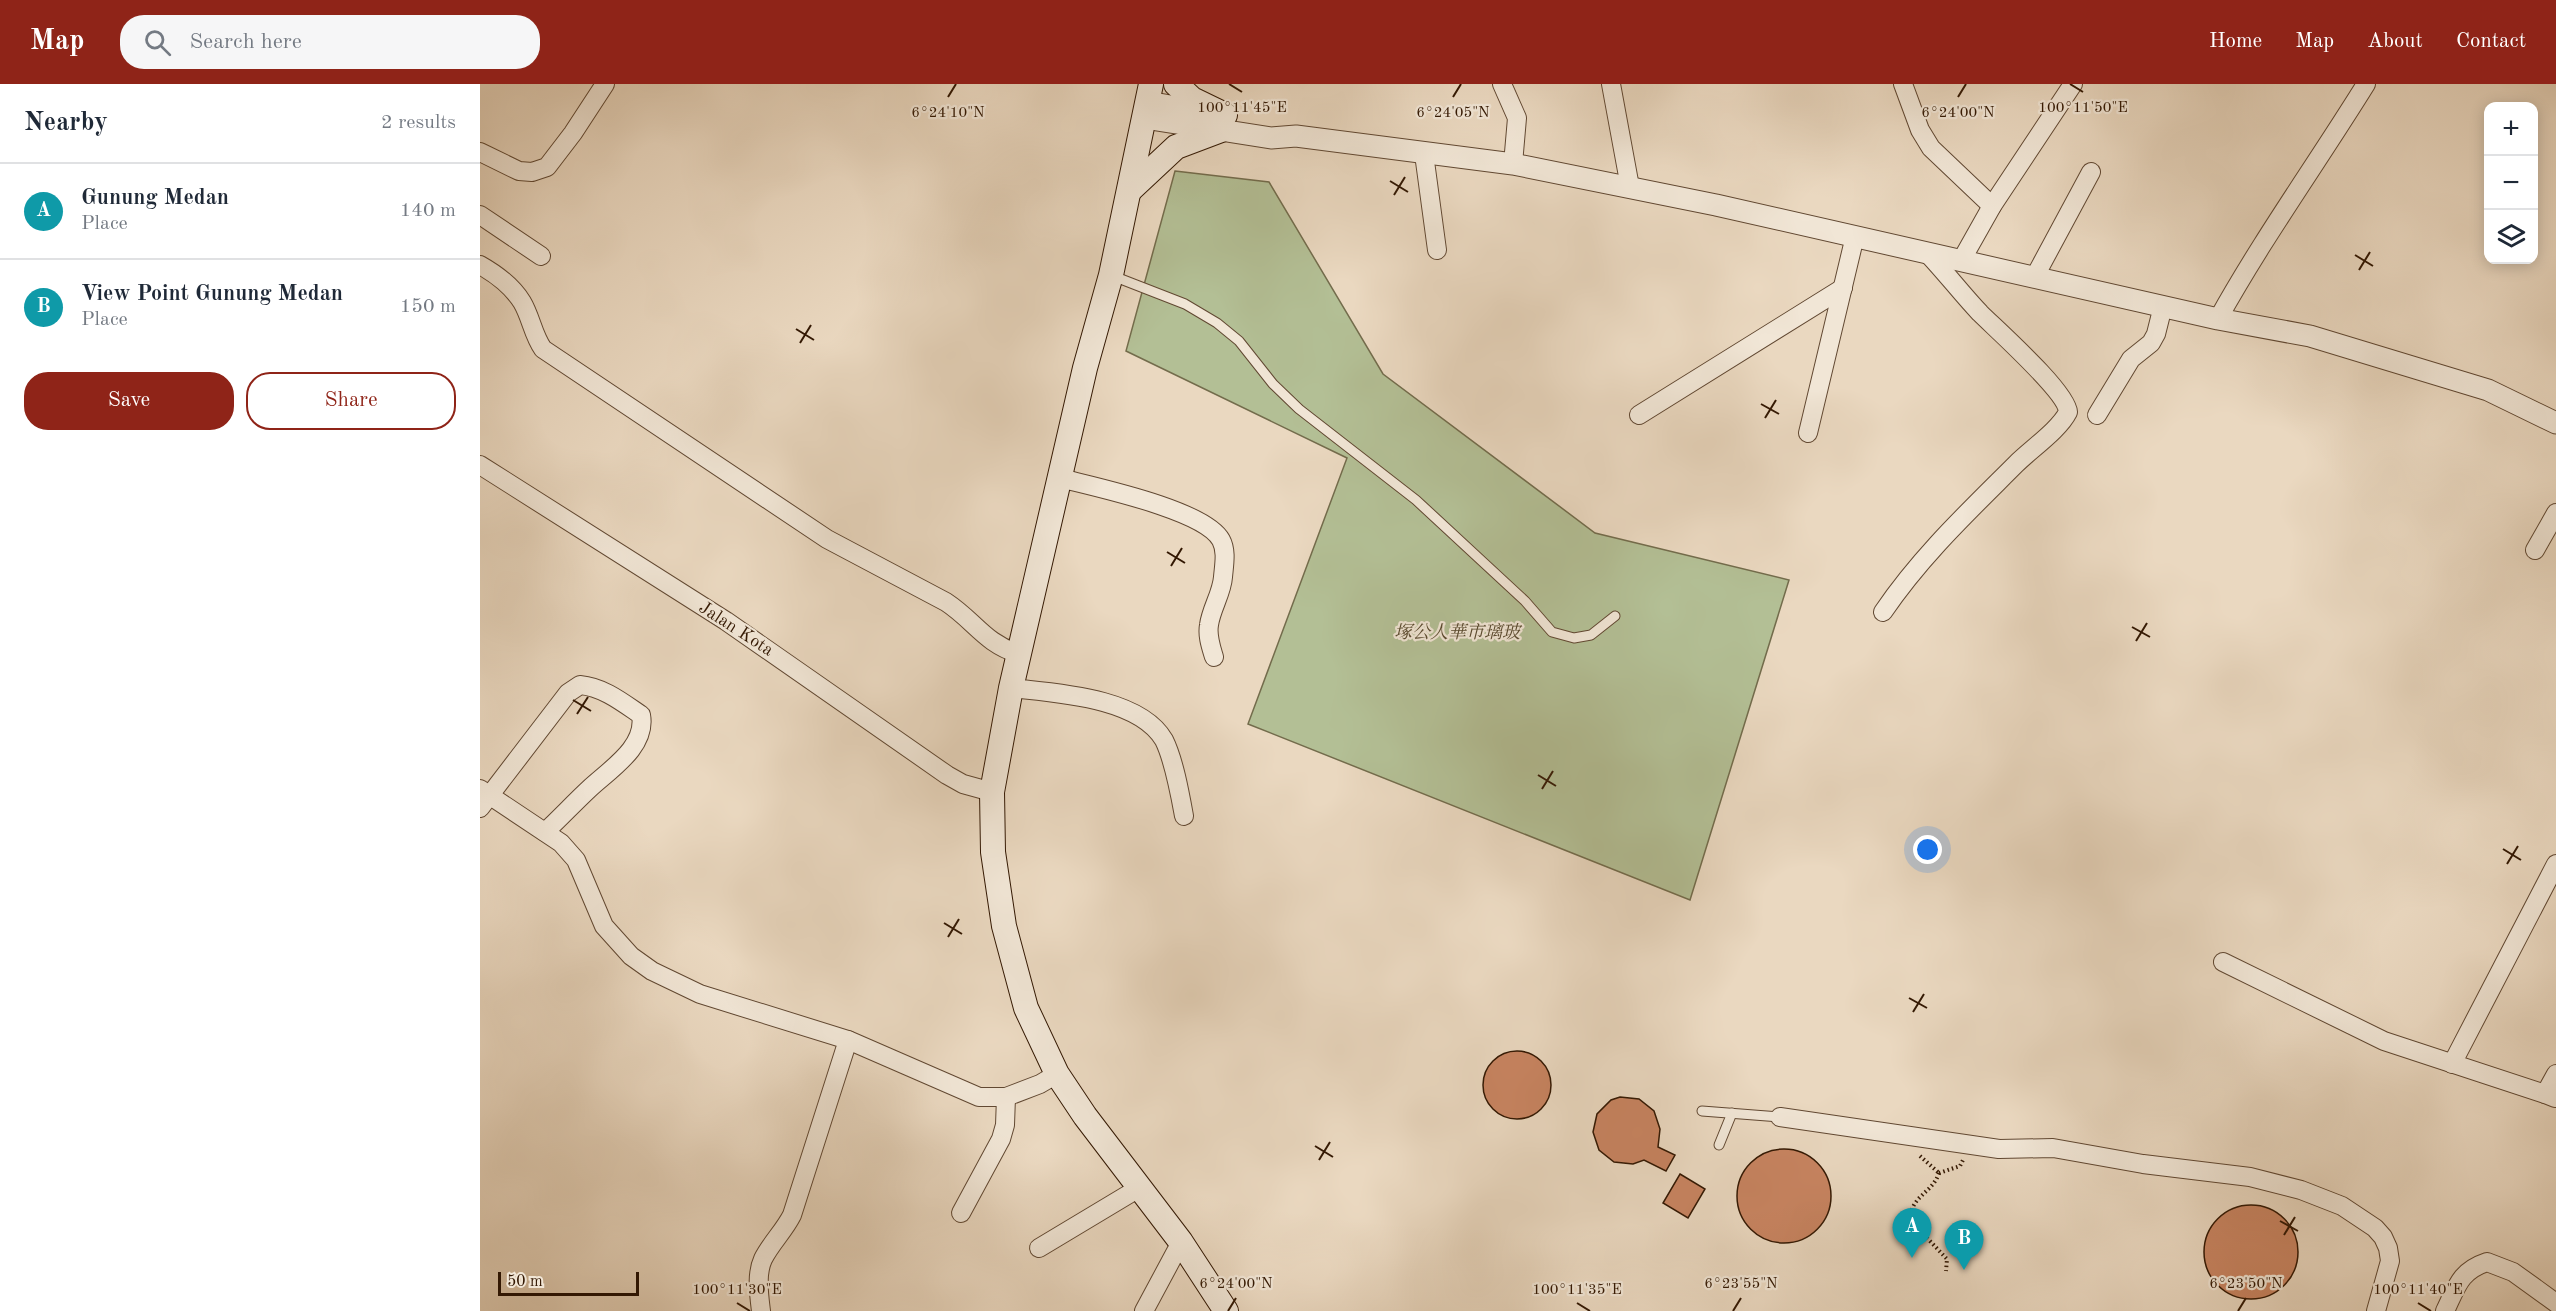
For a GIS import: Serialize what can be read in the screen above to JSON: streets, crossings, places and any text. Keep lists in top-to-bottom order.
{
  "streets": {
    "street": ["Jalan Kota"]
  },
  "parks": ["塚公人華市璃玻"],
  "scale_bar": "50 m",
  "page": {
    "header": "Map",
    "search": "Search here",
    "nav": [
      "Home",
      "Map",
      "About",
      "Contact"
    ],
    "heading": ["Nearby", "2 results"],
    "map_buttons": ["+", "−"],
    "list": [
      {
        "mark": "A",
        "name": "Gunung Medan",
        "note": "Place",
        "value": "140 m"
      },
      {
        "mark": "B",
        "name": "View Point Gunung Medan",
        "note": "Place",
        "value": "150 m"
      }
    ],
    "buttons": ["Save", "Share"],
    "pins": ["A", "B"],
    "scale": "50 m"
  },
  "coordinates": [
    "100°11'45\"E",
    "100°11'50\"E",
    "6°24'10\"N",
    "6°24'05\"N",
    "6°24'00\"N",
    "6°23'55\"N",
    "6°23'50\"N",
    "100°11'30\"E",
    "100°11'35\"E",
    "100°11'40\"E"
  ]
}
